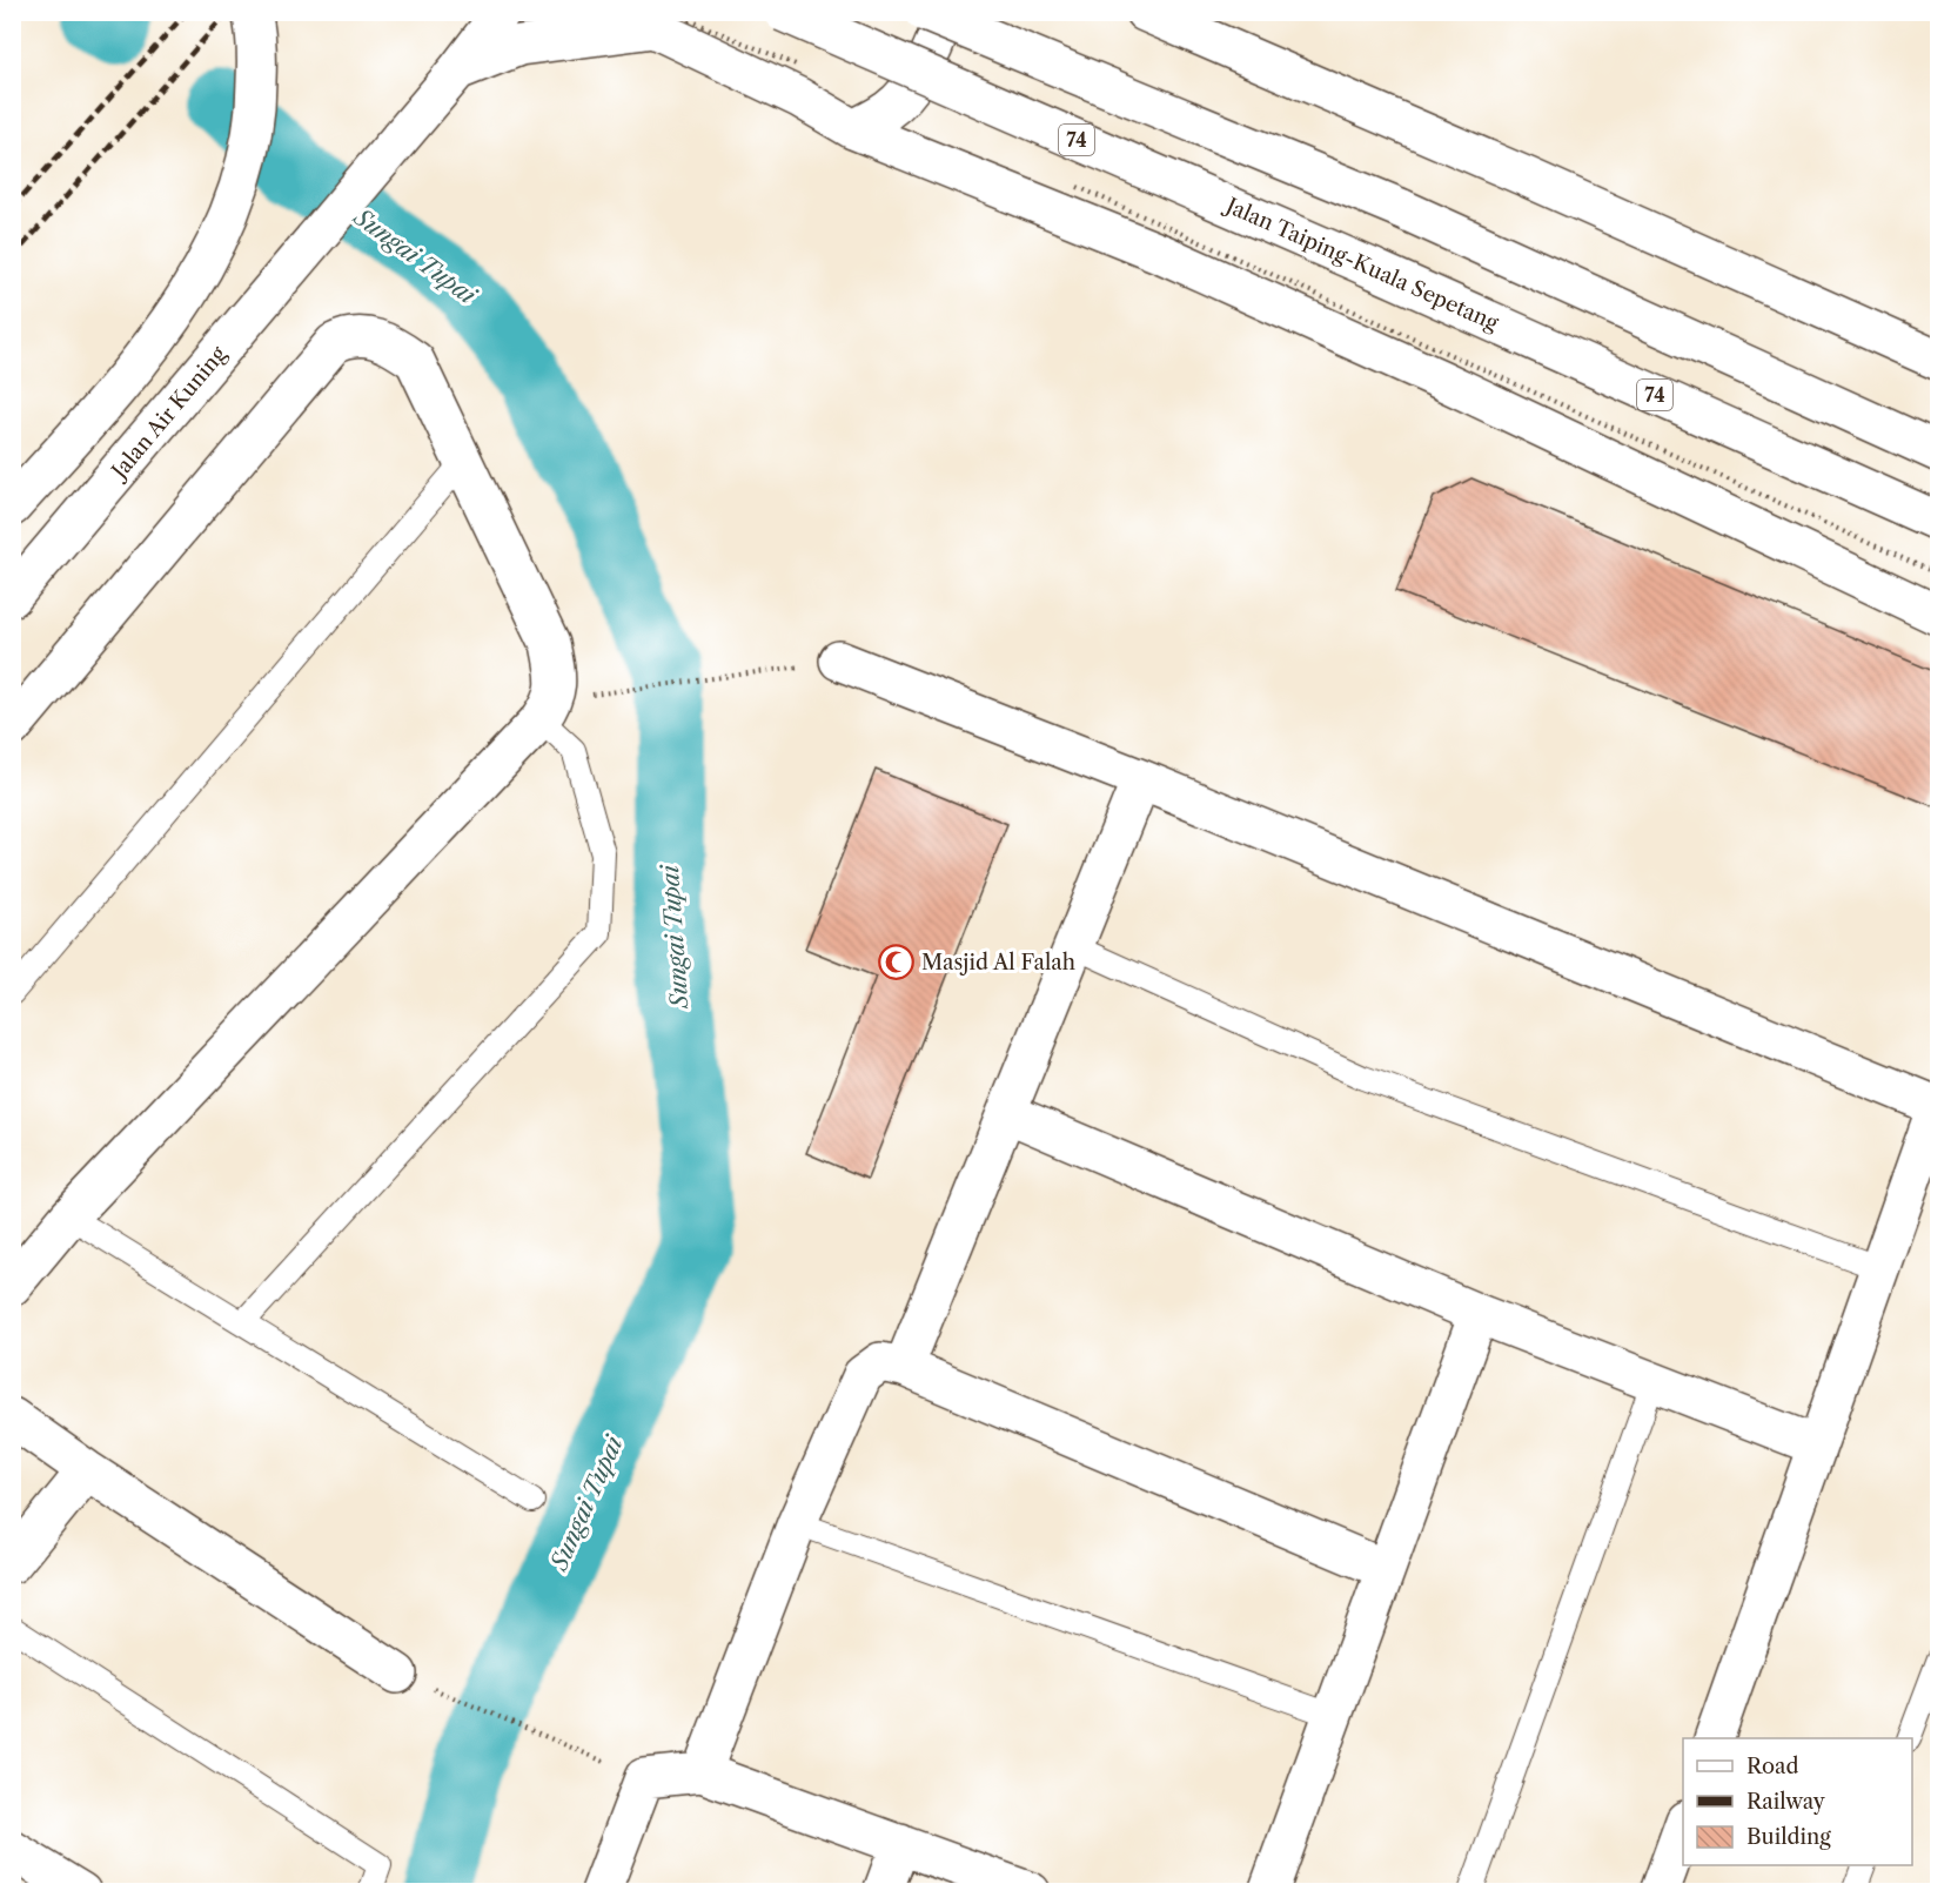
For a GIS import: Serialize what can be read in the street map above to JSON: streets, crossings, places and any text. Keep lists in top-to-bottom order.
{
  "streets": {
    "street": ["74", "Jalan Taiping-Kuala Sepetang", "Jalan Air Kuning"]
  },
  "water": ["Sungai Tupai"],
  "places": {
    "mosque": ["Masjid Al Falah"]
  },
  "legend": ["Road", "Railway", "Building"]
}
